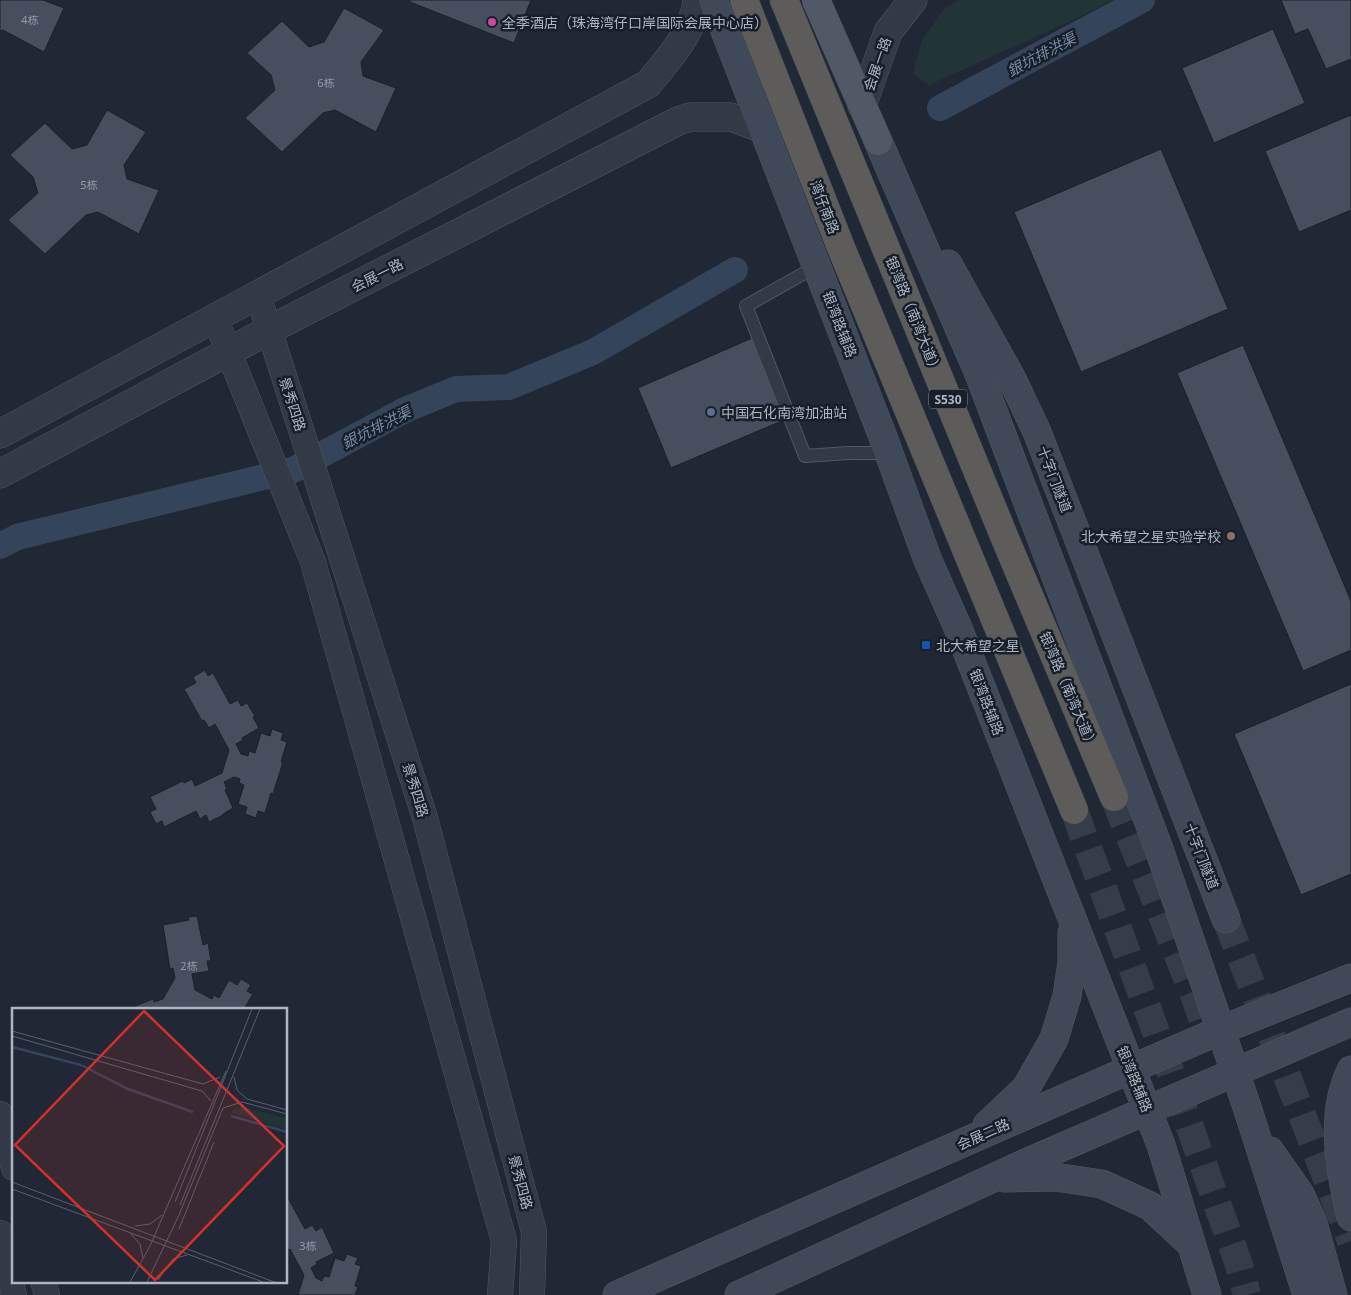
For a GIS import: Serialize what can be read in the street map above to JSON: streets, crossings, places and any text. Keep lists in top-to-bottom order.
{
  "streets": {
    "highway": ["湾仔南路", "银湾路（南湾大道）", "S530"],
    "main road": ["银湾路辅路", "十字门隧道", "会展二路"],
    "street": ["会展一路", "景秀四路"]
  },
  "crossings": [
    ["会展一路", "银湾路辅路"],
    ["会展一路", "景秀四路"],
    ["银湾路辅路", "会展二路"]
  ],
  "water": ["銀坑排洪渠"],
  "places": {
    "other": ["全季酒店（珠海湾仔口岸国际会展中心店）", "中国石化南湾加油站", "北大希望之星实验学校"],
    "transit": ["北大希望之星"]
  },
  "house_numbers": [
    "4栋",
    "6栋",
    "5栋",
    "2栋",
    "3栋"
  ]
}
